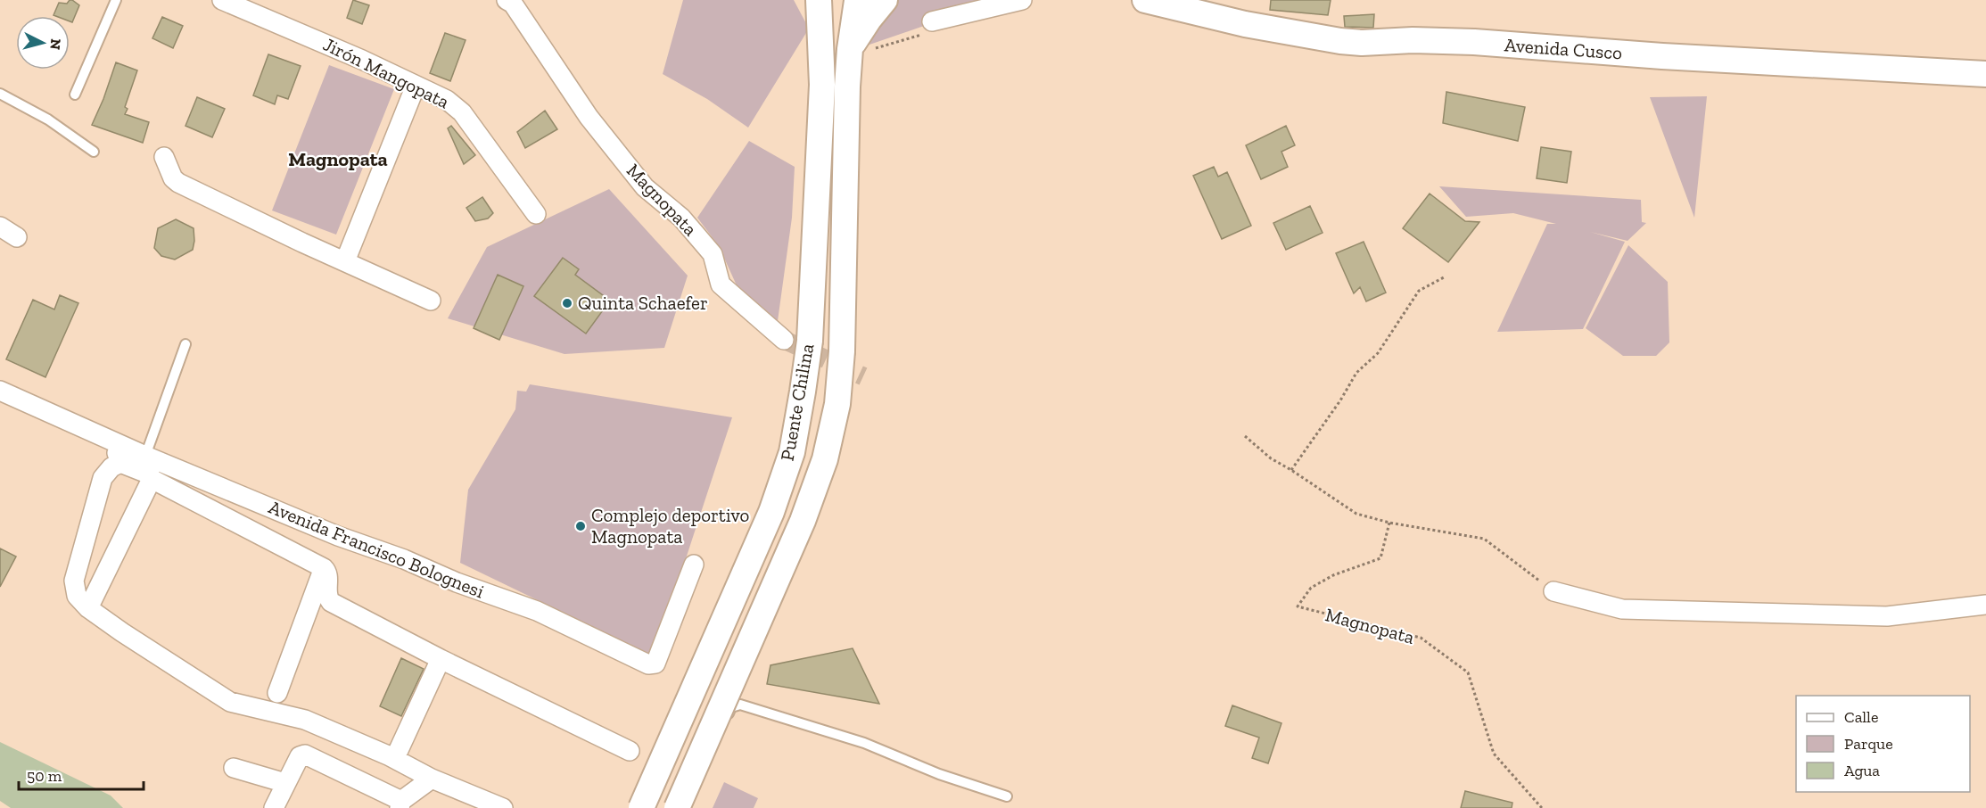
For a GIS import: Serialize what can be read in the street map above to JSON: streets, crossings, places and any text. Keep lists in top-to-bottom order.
{
  "streets": {
    "main road": ["Avenida Cusco", "Puente Chilina"],
    "street": ["Jirón Mangopata", "Magnopata", "Avenida Francisco Bolognesi"]
  },
  "districts": ["Magnopata"],
  "places": ["Quinta Schaefer", "Complejo deportivo Magnopata"],
  "legend": ["Calle", "Parque", "Agua"],
  "scale_bar": "50 m",
  "north": "right"
}
